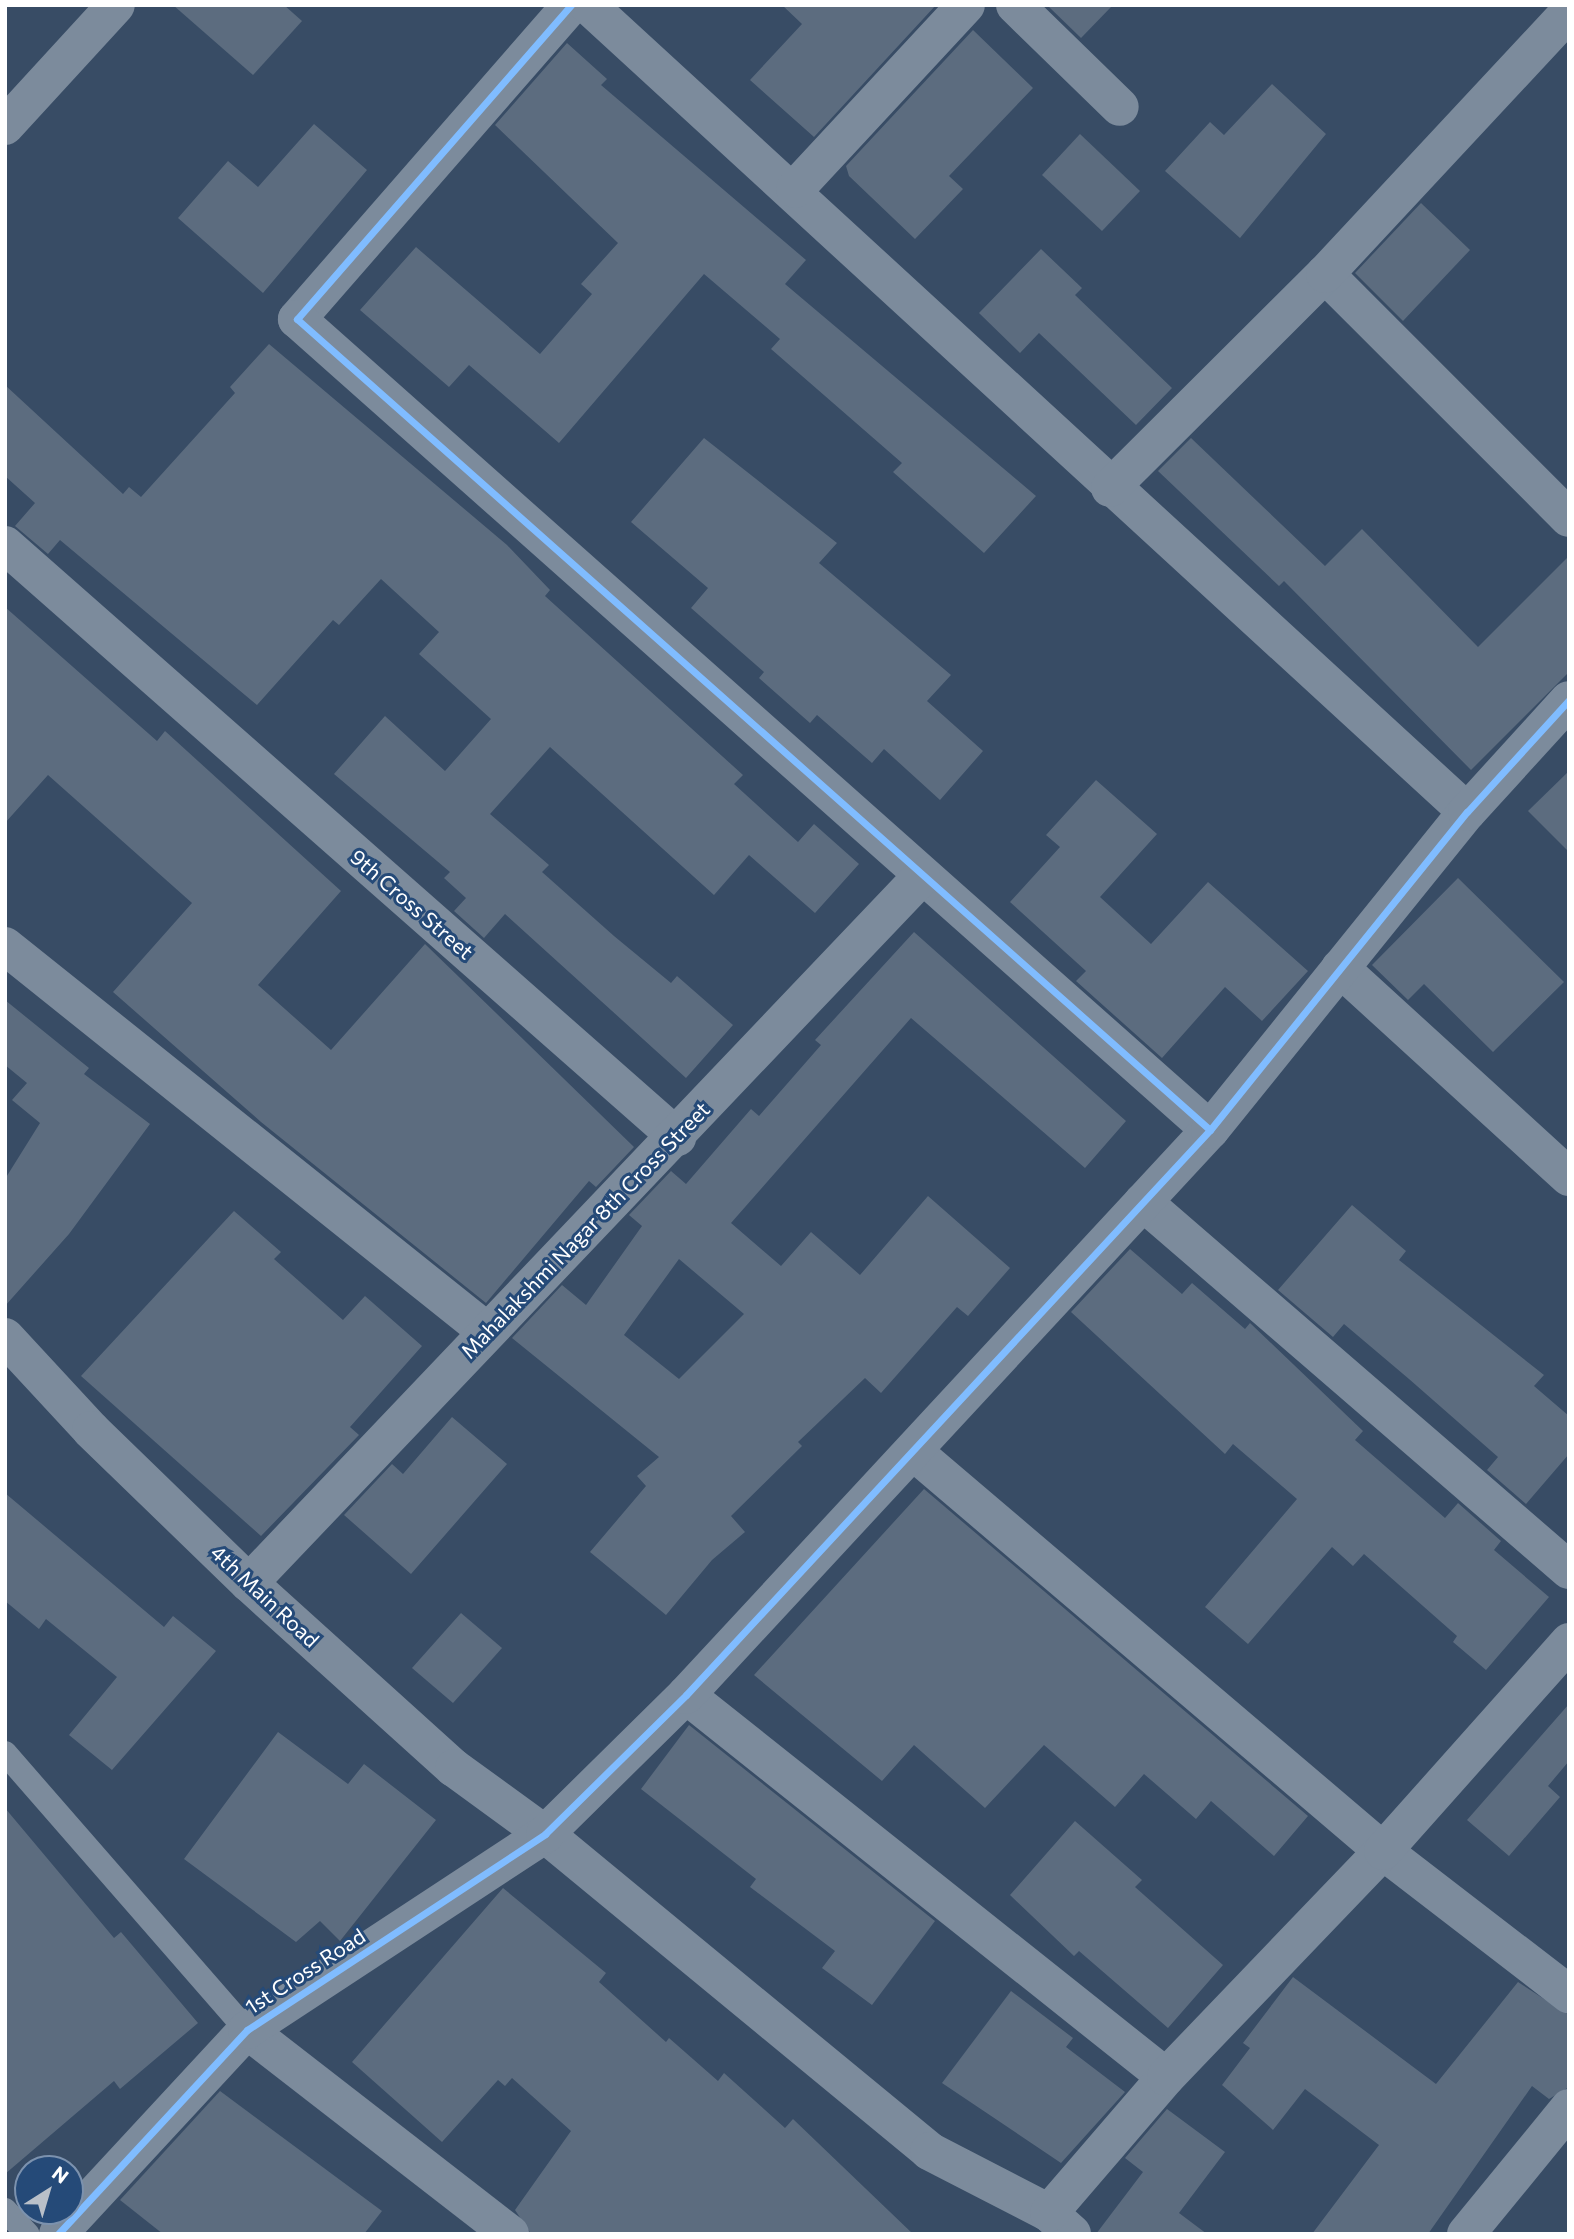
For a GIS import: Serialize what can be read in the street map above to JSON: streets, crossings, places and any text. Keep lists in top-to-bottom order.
{
  "streets": {
    "street": [
      "9th Cross Street",
      "Mahalakshmi Nagar 8th Cross Street",
      "4th Main Road",
      "1st Cross Road"
    ]
  },
  "crossings": [
    ["9th Cross Street", "Mahalakshmi Nagar 8th Cross Street"],
    ["Mahalakshmi Nagar 8th Cross Street", "4th Main Road"],
    ["4th Main Road", "1st Cross Road"]
  ],
  "north": "top right"
}
